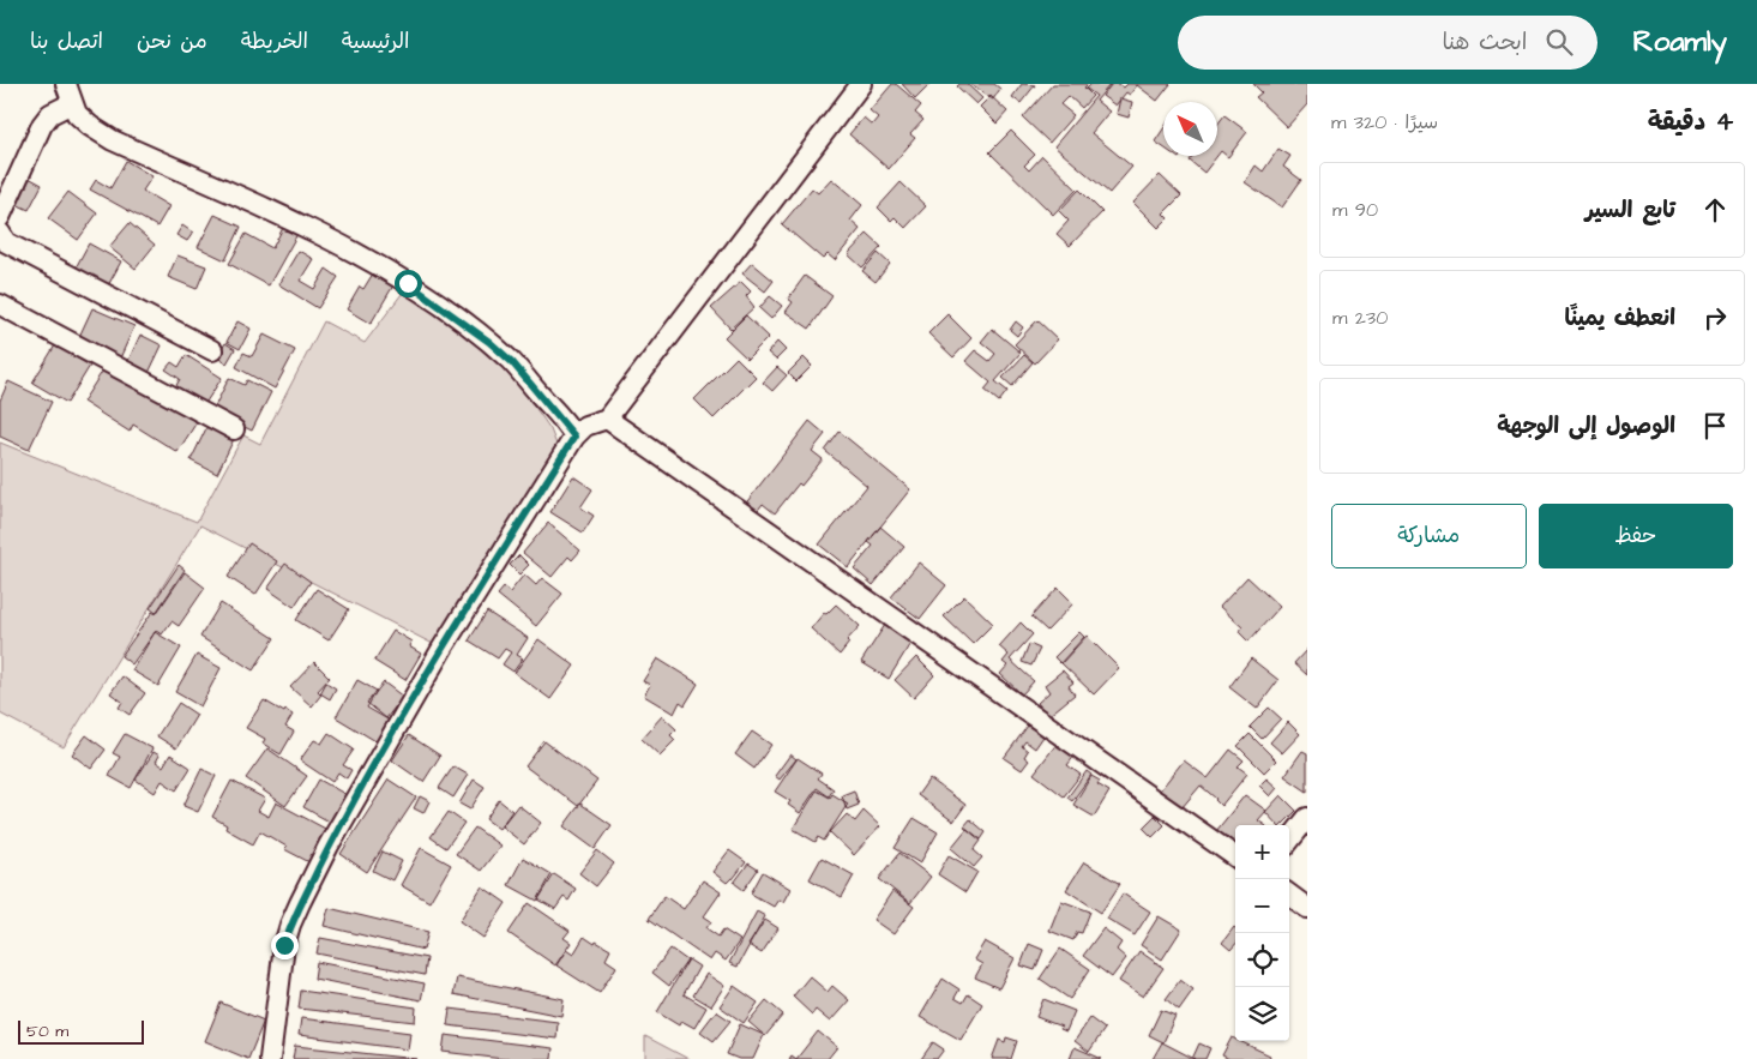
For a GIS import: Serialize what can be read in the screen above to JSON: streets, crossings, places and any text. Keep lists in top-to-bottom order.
{
  "scale_bar": "50 m",
  "north": "top left",
  "page": {
    "header": "Roamly",
    "search": "ابحث هنا",
    "nav": [
      "الرئيسية",
      "الخريطة",
      "من نحن",
      "اتصل بنا"
    ],
    "heading": ["4 دقيقة", "سيرًا · 320 m"],
    "list": [
      ["تابع السير", "90 m"],
      ["انعطف يمينًا", "230 m"],
      "الوصول إلى الوجهة"
    ],
    "buttons": ["حفظ", "مشاركة"],
    "map_buttons": ["+", "−"],
    "scale": "50 m"
  }
}
